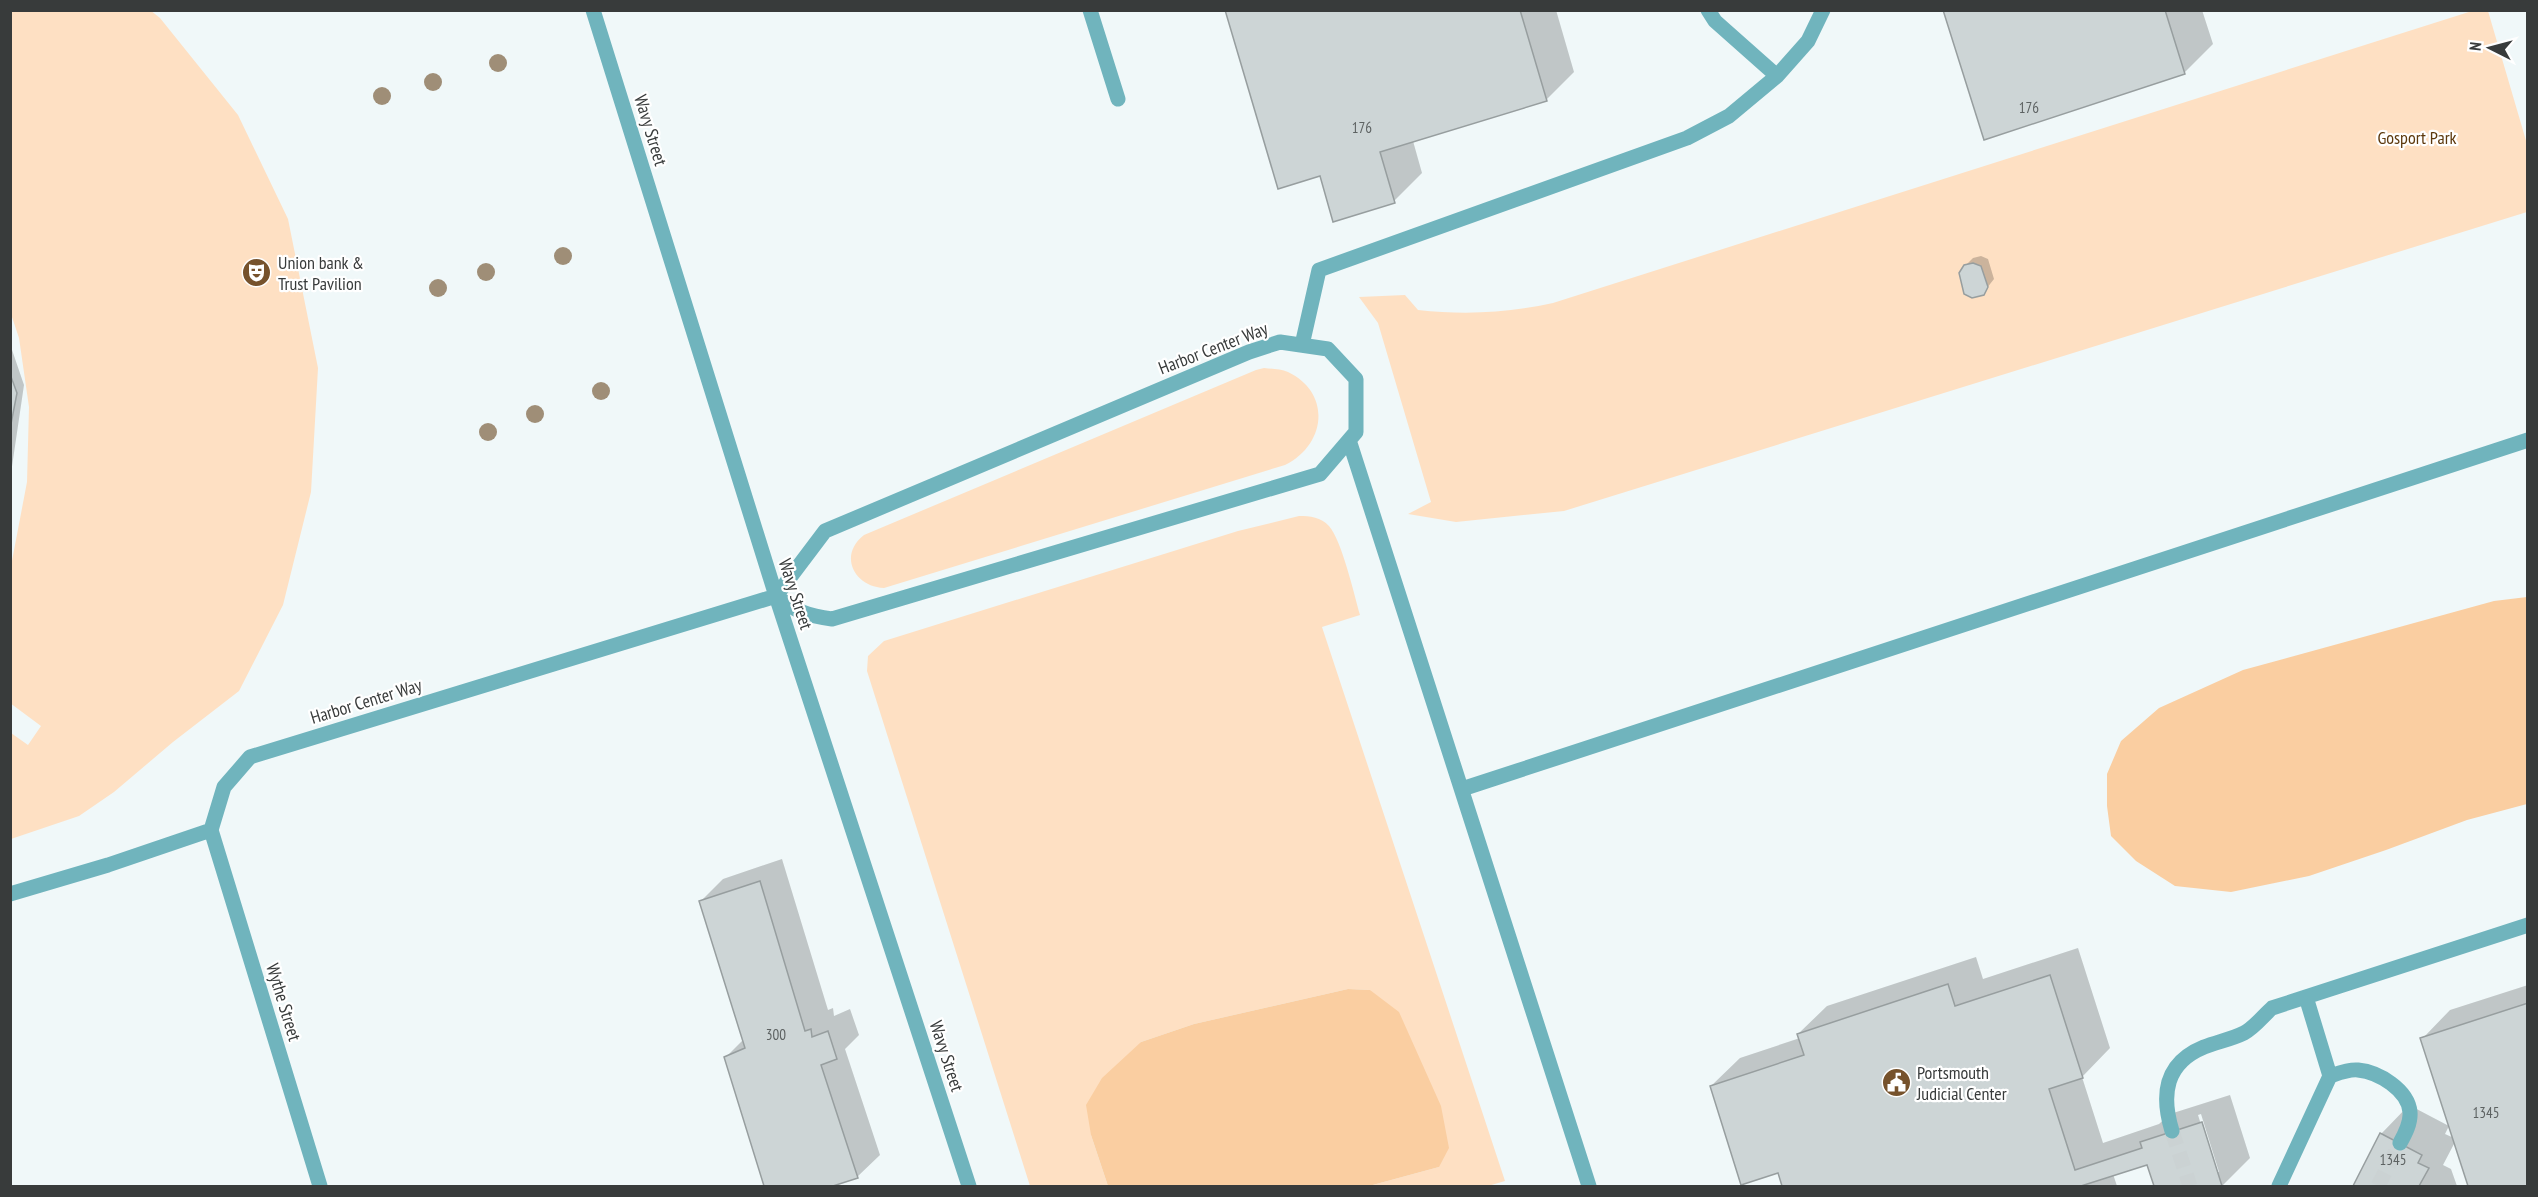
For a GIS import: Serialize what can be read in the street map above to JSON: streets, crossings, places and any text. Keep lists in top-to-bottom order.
{
  "streets": {
    "street": ["Wavy Street", "Harbor Center Way", "Wythe Street"]
  },
  "crossings": [
    ["Wavy Street", "Harbor Center Way"],
    ["Harbor Center Way", "Wythe Street"]
  ],
  "parks": ["Gosport Park"],
  "places": {
    "theatre": ["Union bank & Trust Pavilion"],
    "public building": ["Portsmouth Judicial Center"]
  },
  "house_numbers": [
    "176",
    "176",
    "300",
    "1345",
    "1345"
  ],
  "north": "left"
}
